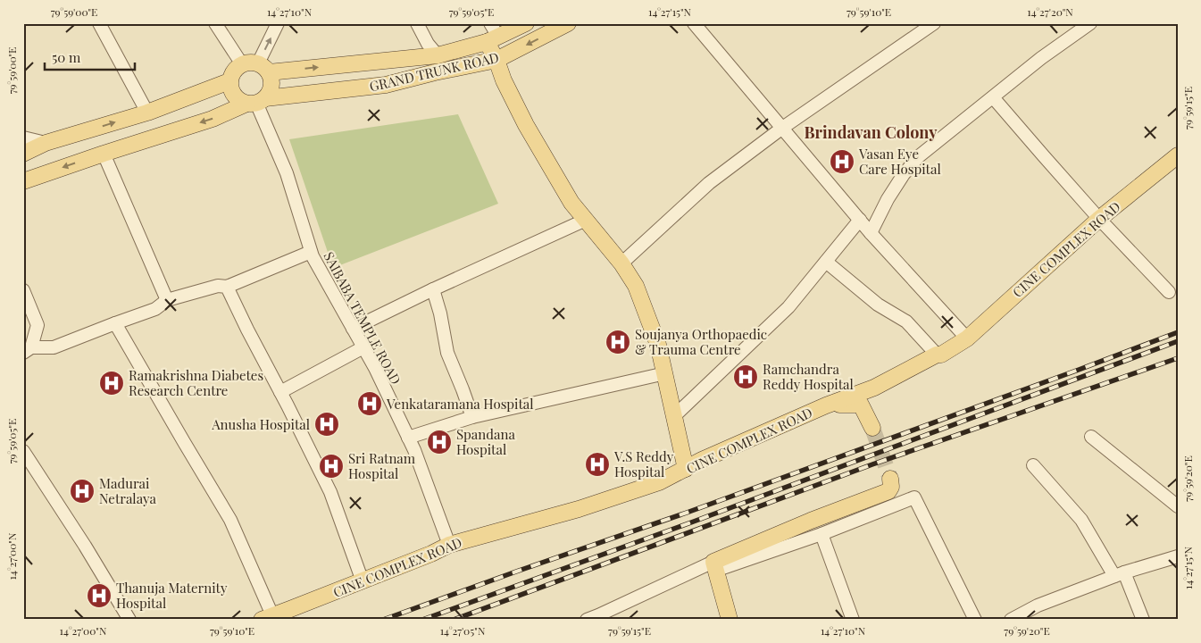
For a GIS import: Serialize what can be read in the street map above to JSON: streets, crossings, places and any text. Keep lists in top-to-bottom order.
{
  "streets": {
    "main road": ["GRAND TRUNK ROAD", "CINE COMPLEX ROAD"],
    "street": ["SAIBABA TEMPLE ROAD"]
  },
  "crossings": [
    ["GRAND TRUNK ROAD", "SAIBABA TEMPLE ROAD"],
    ["CINE COMPLEX ROAD", "SAIBABA TEMPLE ROAD"]
  ],
  "districts": ["Brindavan Colony"],
  "places": {
    "hospital": [
      "Vasan Eye Care Hospital",
      "Soujanya Orthopaedic & Trauma Centre",
      "Ramchandra Reddy Hospital",
      "Ramakrishna Diabetes Research Centre",
      "Venkataramana Hospital",
      "Anusha Hospital",
      "Spandana Hospital",
      "V.S Reddy Hospital",
      "Sri Ratnam Hospital",
      "Madurai Netralaya",
      "Thanuja Maternity Hospital"
    ]
  },
  "scale_bar": "50 m",
  "coordinates": [
    "79°59'00\"E",
    "14°27'10\"N",
    "79°59'05\"E",
    "14°27'15\"N",
    "79°59'10\"E",
    "14°27'20\"N",
    "79°59'15\"E",
    "79°59'20\"E",
    "14°27'00\"N",
    "14°27'05\"N"
  ]
}
